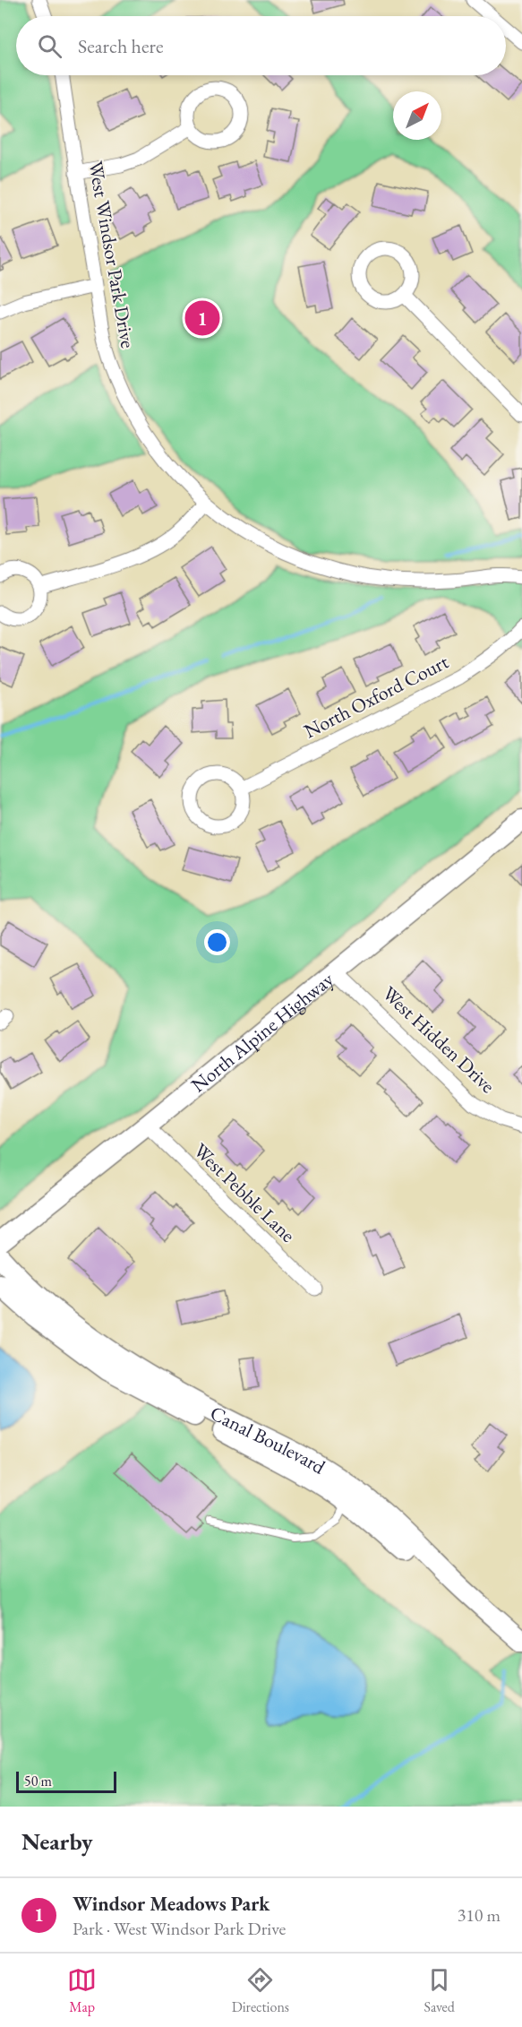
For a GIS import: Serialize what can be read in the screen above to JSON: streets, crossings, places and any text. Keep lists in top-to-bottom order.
{
  "streets": {
    "main road": ["North Alpine Highway", "Canal Boulevard"],
    "street": [
      "West Windsor Park Drive",
      "North Oxford Court",
      "West Hidden Drive",
      "West Pebble Lane"
    ]
  },
  "crossings": [
    ["North Alpine Highway", "West Hidden Drive"],
    ["North Alpine Highway", "West Pebble Lane"]
  ],
  "scale_bar": "50 m",
  "north": "top right",
  "page": {
    "search": "Search here",
    "pins": "1",
    "scale": "50 m",
    "heading": "Nearby",
    "list": [
      {
        "mark": "1",
        "name": "Windsor Meadows Park",
        "note": "Park · West Windsor Park Drive",
        "value": "310 m"
      }
    ],
    "nav": ["Map", "Directions", "Saved"]
  }
}
